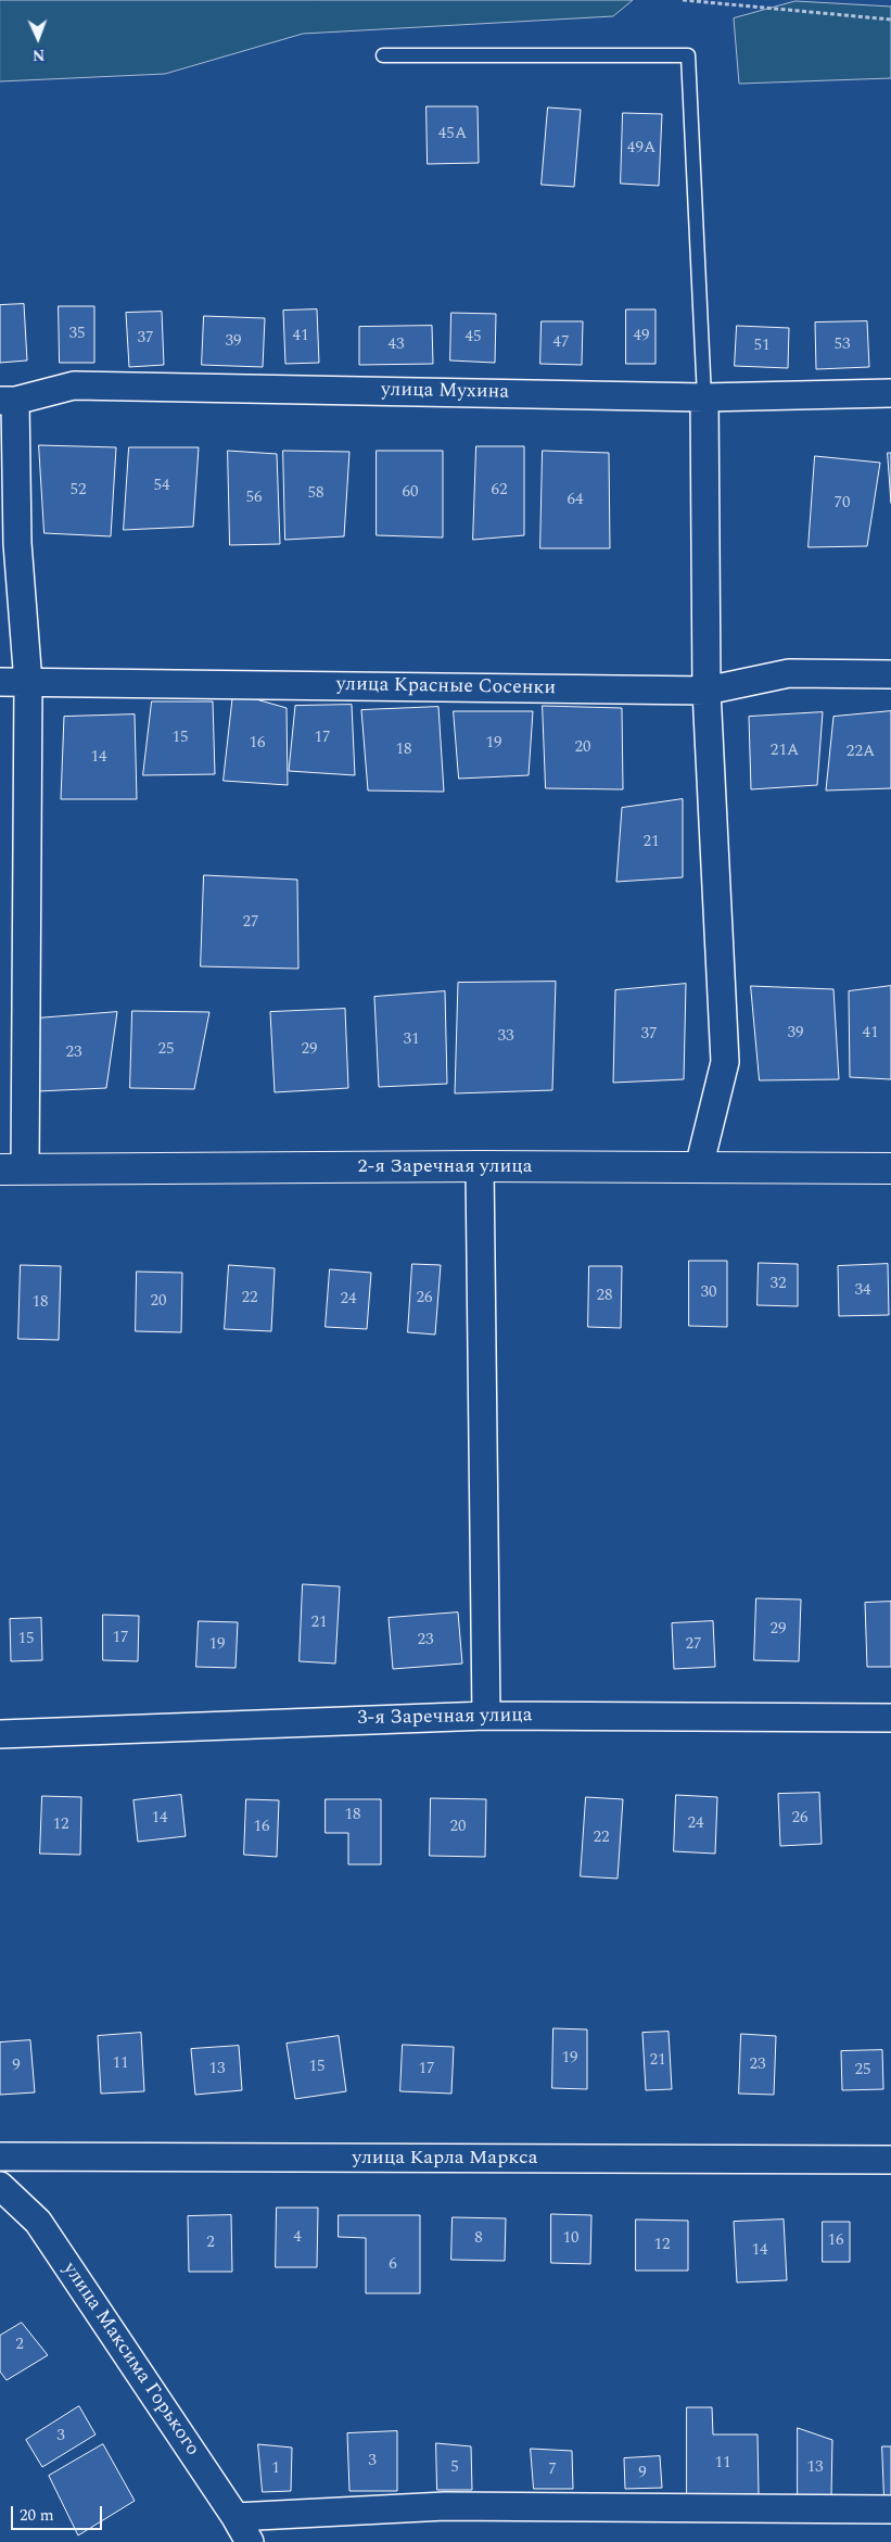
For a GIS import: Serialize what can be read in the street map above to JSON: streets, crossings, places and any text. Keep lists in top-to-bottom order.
{
  "streets": {
    "main road": ["2-я Заречная улица"],
    "street": [
      "улица Мухина",
      "улица Красные Сосенки",
      "3-я Заречная улица",
      "улица Карла Маркса",
      "улица Максима Горького"
    ]
  },
  "house_numbers": [
    "45А",
    "49А",
    "35",
    "41",
    "49",
    "45",
    "37",
    "39",
    "47",
    "43",
    "53",
    "51",
    "54",
    "52",
    "62",
    "60",
    "58",
    "56",
    "64",
    "70",
    "15",
    "17",
    "16",
    "19",
    "20",
    "18",
    "21А",
    "22А",
    "14",
    "21",
    "27",
    "39",
    "41",
    "37",
    "33",
    "31",
    "25",
    "29",
    "23",
    "32",
    "34",
    "30",
    "28",
    "22",
    "26",
    "24",
    "20",
    "18",
    "21",
    "29",
    "17",
    "15",
    "23",
    "19",
    "27",
    "18",
    "14",
    "26",
    "24",
    "12",
    "16",
    "20",
    "22",
    "19",
    "21",
    "11",
    "23",
    "9",
    "15",
    "13",
    "17",
    "25",
    "4",
    "8",
    "10",
    "16",
    "2",
    "12",
    "14",
    "6",
    "2",
    "3",
    "3",
    "11",
    "5",
    "13",
    "1",
    "7",
    "9"
  ],
  "scale_bar": "20 m",
  "north": "bottom"
}
